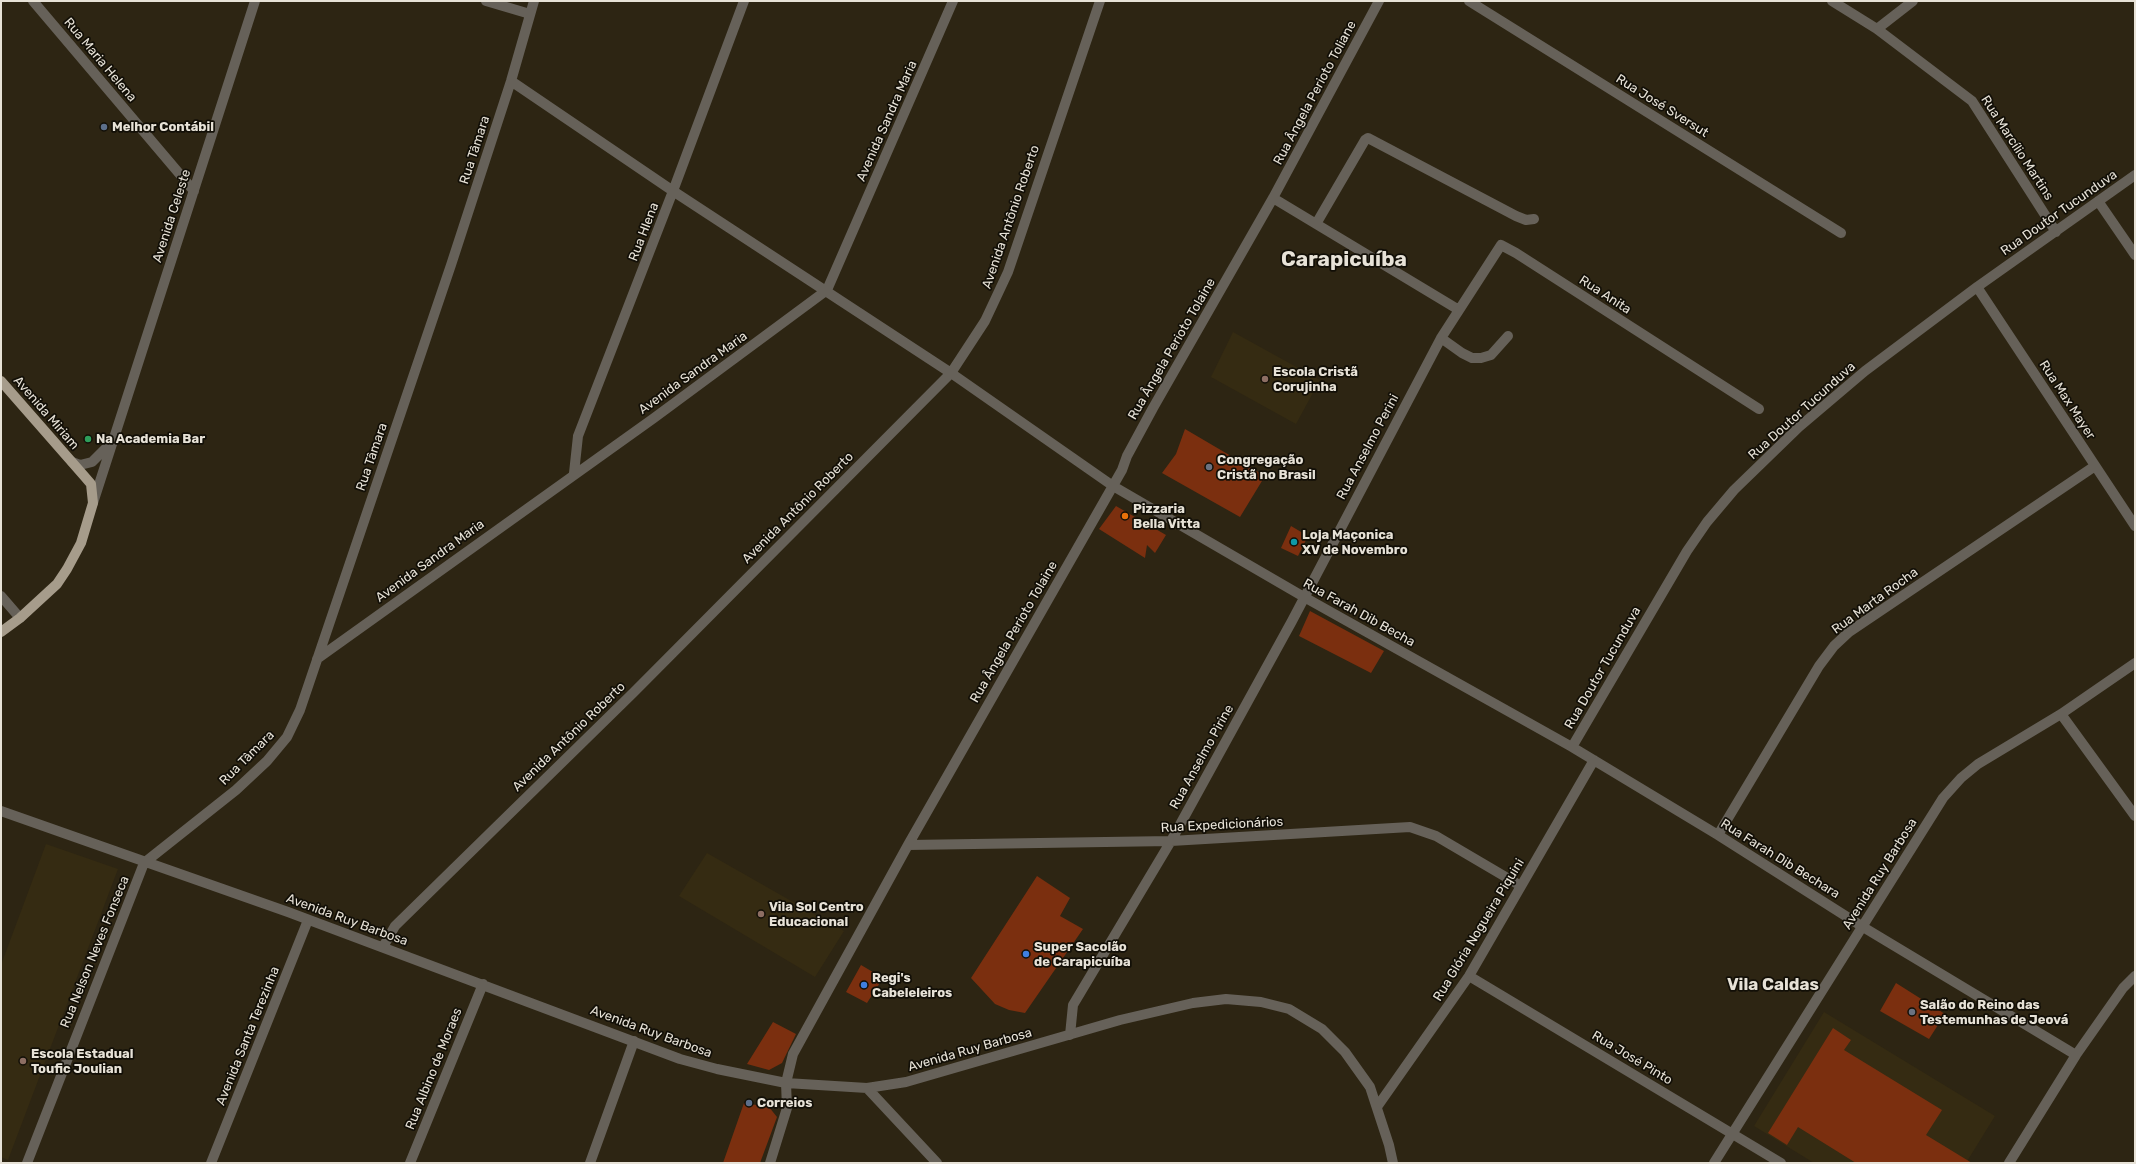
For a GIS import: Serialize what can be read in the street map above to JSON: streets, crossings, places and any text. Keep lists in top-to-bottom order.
{
  "streets": {
    "main road": ["Avenida Celeste", "Avenida Miriam"],
    "street": [
      "Rua Maria Helena",
      "Rua Ângela Perioto Toliane",
      "Rua José Sversut",
      "Avenida Sandra Maria",
      "Rua Marcílio Martins",
      "Rua Tâmara",
      "Rua Doutor Tucunduva",
      "Avenida Antônio Roberto",
      "Rua Hlena",
      "Rua Anita",
      "Rua Ângela Perioto Tolaine",
      "Rua Max Mayer",
      "Rua Anselmo Perini",
      "Rua Marta Rocha",
      "Rua Farah Dib Becha",
      "Rua Anselmo Pirine",
      "Rua Expedicionários",
      "Rua Farah Dib Bechara",
      "Avenida Ruy Barbosa",
      "Rua Glória Nogueira Piquini",
      "Rua Nelson Neves Fonseca",
      "Avenida Santa Terezinha",
      "Rua José Pinto",
      "Rua Albino de Moraes"
    ]
  },
  "crossings": [
    ["Rua Maria Helena", "Avenida Celeste"],
    ["Rua Ângela Perioto Toliane", "Rua Ângela Perioto Tolaine"],
    ["Avenida Sandra Maria", "Rua Tâmara"],
    ["Avenida Sandra Maria", "Rua Hlena"],
    ["Avenida Sandra Maria", "Rua Farah Dib Becha"],
    ["Rua Marcílio Martins", "Rua Doutor Tucunduva"],
    ["Rua Tâmara", "Rua Farah Dib Becha"],
    ["Rua Tâmara", "Avenida Ruy Barbosa"],
    ["Rua Tâmara", "Rua Nelson Neves Fonseca"],
    ["Rua Doutor Tucunduva", "Rua Max Mayer"],
    ["Rua Doutor Tucunduva", "Rua Farah Dib Becha"],
    ["Avenida Celeste", "Avenida Miriam"],
    ["Avenida Antônio Roberto", "Rua Farah Dib Becha"],
    ["Avenida Antônio Roberto", "Avenida Ruy Barbosa"],
    ["Rua Hlena", "Rua Farah Dib Becha"],
    ["Rua Anita", "Rua Anselmo Perini"],
    ["Rua Ângela Perioto Tolaine", "Rua Farah Dib Becha"],
    ["Rua Ângela Perioto Tolaine", "Rua Expedicionários"],
    ["Rua Ângela Perioto Tolaine", "Avenida Ruy Barbosa"],
    ["Rua Max Mayer", "Rua Marta Rocha"],
    ["Rua Anselmo Perini", "Rua Farah Dib Becha"],
    ["Rua Anselmo Perini", "Rua Anselmo Pirine"],
    ["Rua Marta Rocha", "Rua Farah Dib Bechara"],
    ["Rua Farah Dib Becha", "Rua Anselmo Pirine"],
    ["Rua Farah Dib Becha", "Rua Farah Dib Bechara"],
    ["Rua Farah Dib Becha", "Rua Glória Nogueira Piquini"],
    ["Rua Anselmo Pirine", "Rua Expedicionários"],
    ["Rua Anselmo Pirine", "Avenida Ruy Barbosa"],
    ["Rua Expedicionários", "Rua Glória Nogueira Piquini"],
    ["Rua Farah Dib Bechara", "Avenida Ruy Barbosa"],
    ["Rua Farah Dib Bechara", "Rua Glória Nogueira Piquini"],
    ["Avenida Ruy Barbosa", "Rua Glória Nogueira Piquini"],
    ["Avenida Ruy Barbosa", "Rua Nelson Neves Fonseca"],
    ["Avenida Ruy Barbosa", "Avenida Santa Terezinha"],
    ["Avenida Ruy Barbosa", "Rua José Pinto"],
    ["Avenida Ruy Barbosa", "Rua Albino de Moraes"],
    ["Rua Glória Nogueira Piquini", "Rua José Pinto"]
  ],
  "districts": ["Carapicuíba", "Vila Caldas"],
  "places": [
    "Melhor Contábil",
    "Escola Cristã Corujinha",
    "Na Academia Bar",
    "Congregação Cristã no Brasil",
    "Pizzaria Bella Vitta",
    "Loja Maçonica XV de Novembro",
    "Vila Sol Centro Educacional",
    "Super Sacolão de Carapicuíba",
    "Regi's Cabeleleiros",
    "Salão do Reino das Testemunhas de Jeová",
    "Escola Estadual Toufic Joulian",
    "Correios"
  ]
}
